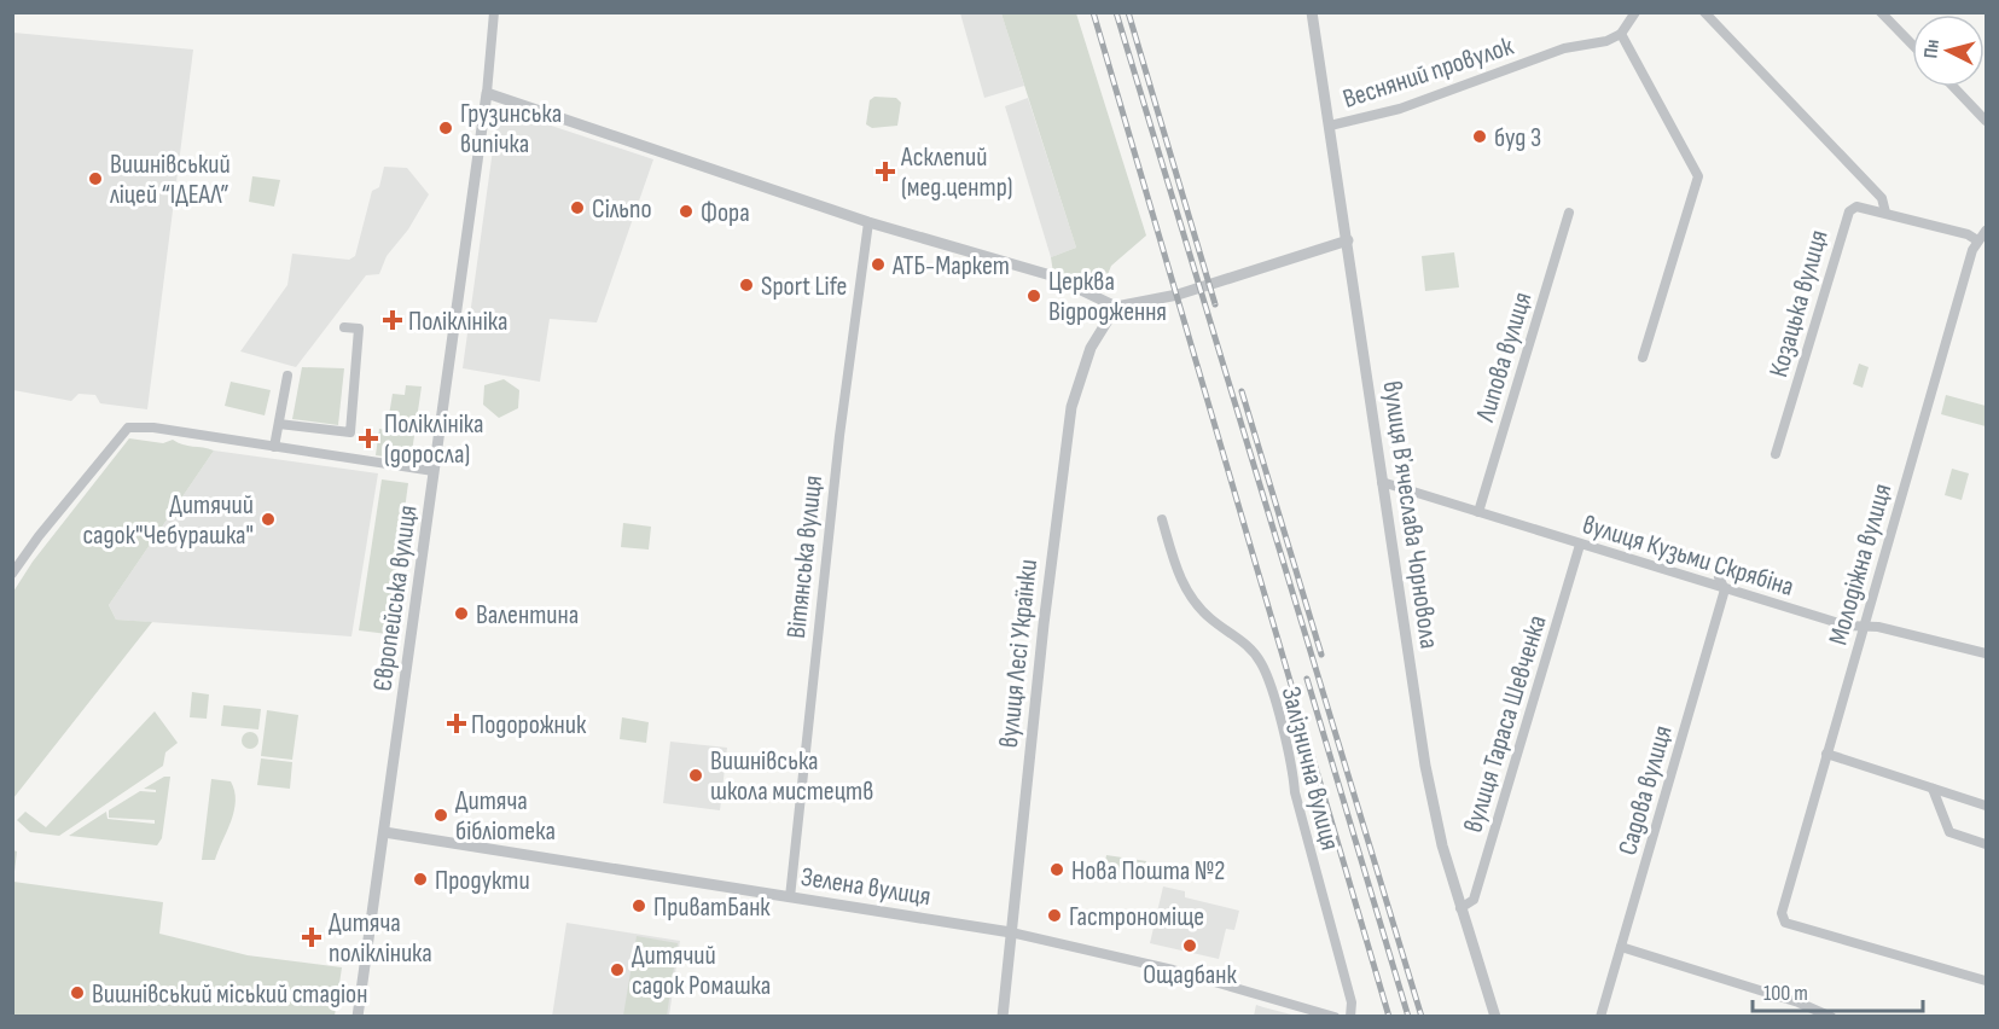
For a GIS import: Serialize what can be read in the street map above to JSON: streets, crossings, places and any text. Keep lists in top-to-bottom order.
{
  "streets": {
    "street": [
      "Весняний провулок",
      "Козацька вулиця",
      "Липова вулиця",
      "вулиця Вʼячеслава Чорновола",
      "вулиця Кузьми Скрябіна",
      "Вітянська вулиця",
      "Молодіжна вулиця",
      "Європейська вулиця",
      "вулиця Лесі Українки",
      "вулиця Тараса Шевченка",
      "Залізнична вулиця",
      "Садова вулиця",
      "Зелена вулиця"
    ]
  },
  "crossings": [
    ["Весняний провулок", "вулиця Вʼячеслава Чорновола"],
    ["Козацька вулиця", "Молодіжна вулиця"],
    ["Липова вулиця", "вулиця Кузьми Скрябіна"],
    ["вулиця Вʼячеслава Чорновола", "вулиця Кузьми Скрябіна"],
    ["вулиця Вʼячеслава Чорновола", "вулиця Тараса Шевченка"],
    ["вулиця Кузьми Скрябіна", "Молодіжна вулиця"],
    ["вулиця Кузьми Скрябіна", "вулиця Тараса Шевченка"],
    ["вулиця Кузьми Скрябіна", "Садова вулиця"],
    ["Вітянська вулиця", "Зелена вулиця"],
    ["Європейська вулиця", "Зелена вулиця"],
    ["вулиця Лесі Українки", "Зелена вулиця"]
  ],
  "places": {
    "other": [
      "Грузинська випічка",
      "буд 3",
      "Вишнівський ліцей “ІДЕАЛ”",
      "Сільпо",
      "Фора",
      "АТБ-Маркет",
      "Sport Life",
      "Церква Відродження",
      "Дитячий садок\"Чебурашка\"",
      "Валентина",
      "Вишнівська школа мистецтв",
      "Дитяча бібліотека",
      "Нова Пошта №2",
      "Продукти",
      "ПриватБанк",
      "Гастрономіще",
      "Ощадбанк",
      "Дитячий садок Ромашка",
      "Вишнівський міський стадіон"
    ],
    "health": [
      "Асклепий (мед.центр)",
      "Поліклініка",
      "Поліклініка (доросла)",
      "Подорожник",
      "Дитяча полікліника"
    ]
  },
  "scale_bar": "100 m",
  "north": "left"
}
